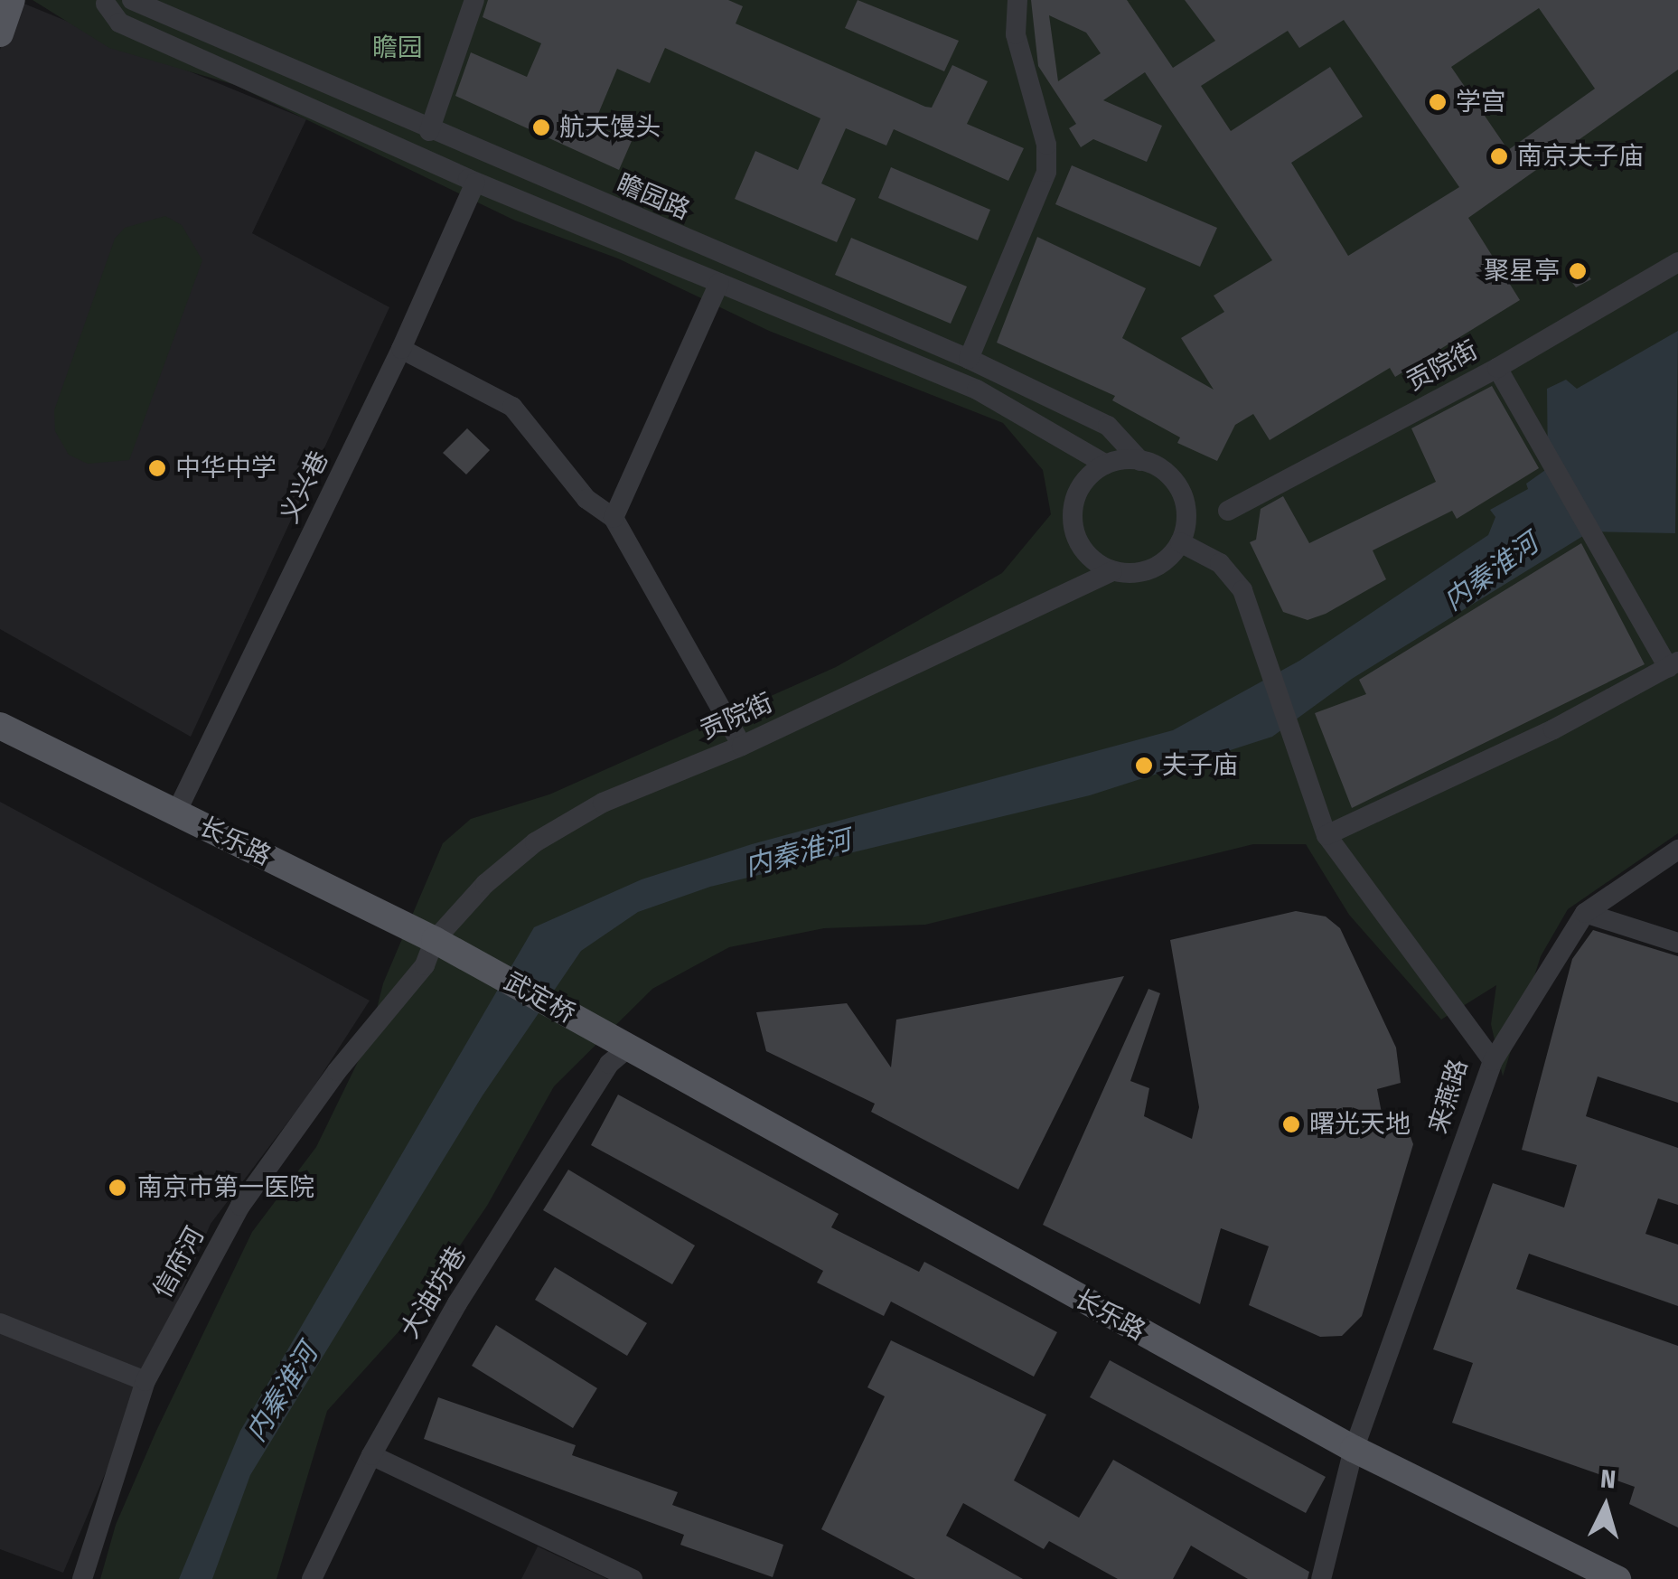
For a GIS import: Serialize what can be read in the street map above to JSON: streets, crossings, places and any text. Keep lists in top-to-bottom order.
{
  "streets": {
    "main road": ["长乐路", "武定桥"],
    "street": [
      "瞻园路",
      "贡院街",
      "义兴巷",
      "来燕路",
      "信府河",
      "大油坊巷"
    ]
  },
  "crossings": [
    ["瞻园路", "贡院街"],
    ["瞻园路", "义兴巷"],
    ["瞻园路", "来燕路"],
    ["贡院街", "长乐路"],
    ["贡院街", "来燕路"],
    ["贡院街", "信府河"],
    ["义兴巷", "长乐路"],
    ["长乐路", "武定桥"],
    ["长乐路", "来燕路"],
    ["长乐路", "信府河"],
    ["长乐路", "大油坊巷"],
    ["武定桥", "大油坊巷"]
  ],
  "water": ["内秦淮河"],
  "parks": ["瞻园"],
  "places": [
    "学宫",
    "航天馒头",
    "南京夫子庙",
    "聚星亭",
    "中华中学",
    "夫子庙",
    "曙光天地",
    "南京市第一医院"
  ],
  "north": "top"
}
